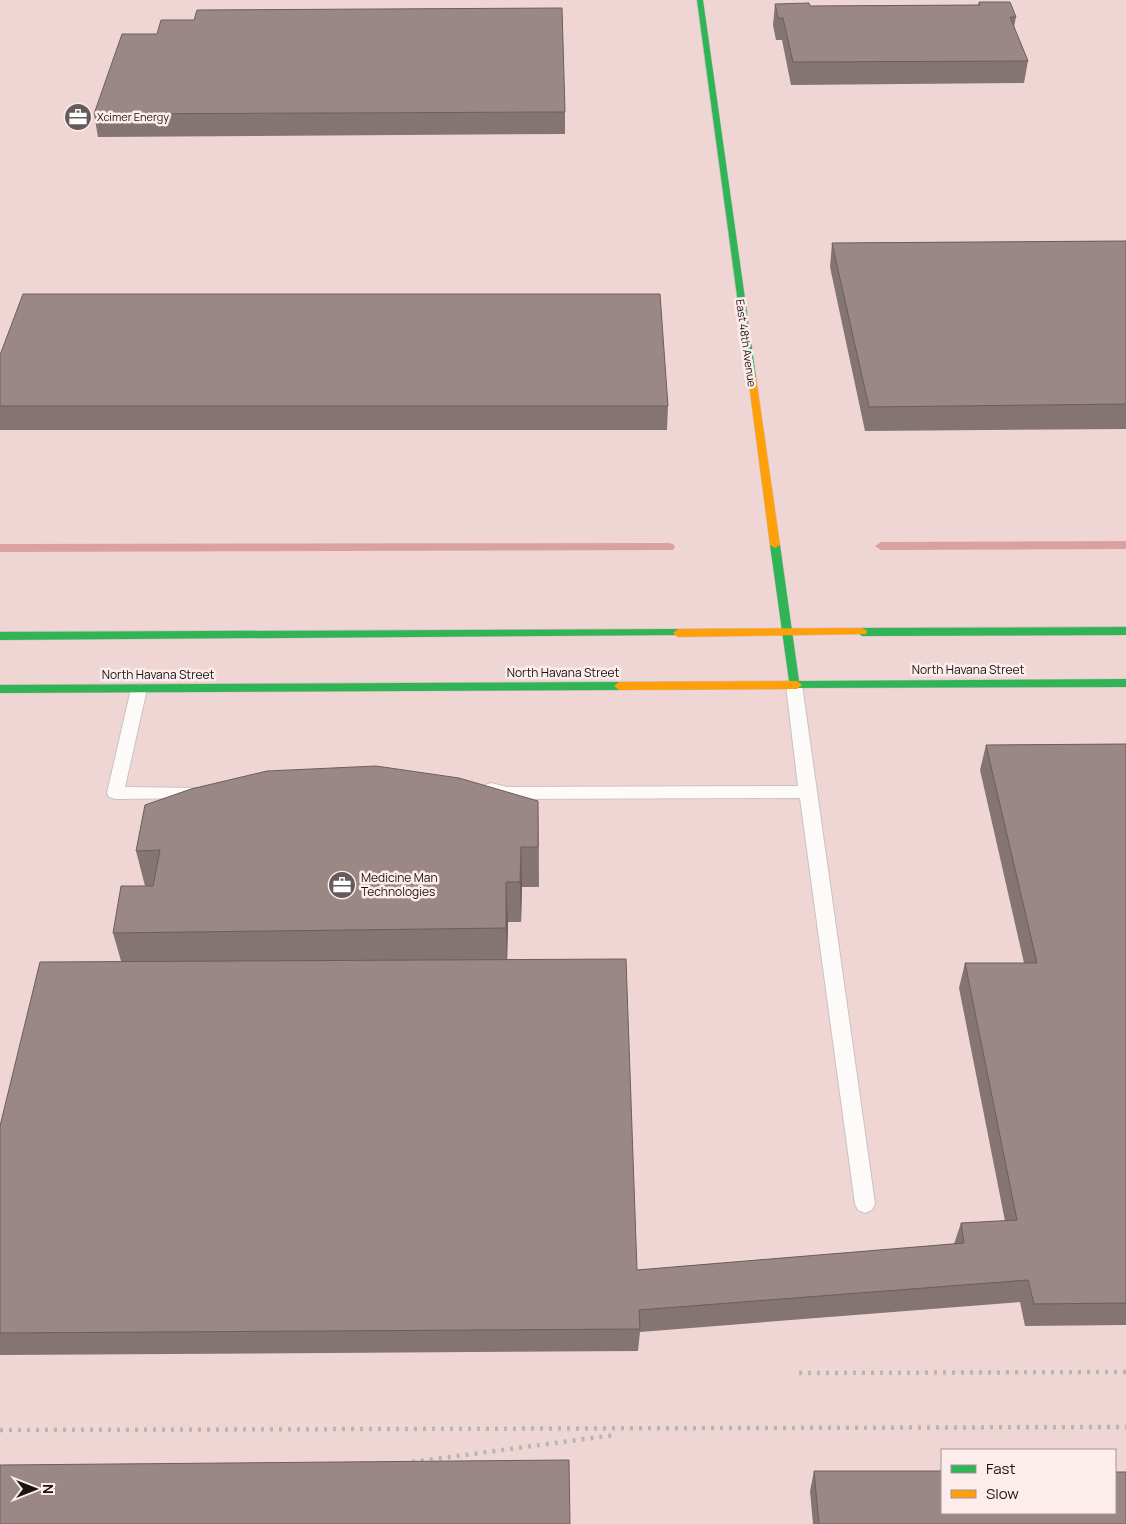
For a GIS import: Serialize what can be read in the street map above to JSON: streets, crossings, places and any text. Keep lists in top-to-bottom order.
{
  "streets": {
    "main road": ["East 48th Avenue", "North Havana Street"]
  },
  "crossings": [
    ["East 48th Avenue", "North Havana Street"]
  ],
  "places": {
    "office": ["Xcimer Energy", "Medicine Man Technologies"]
  },
  "legend": ["Fast", "Slow"],
  "north": "right"
}
